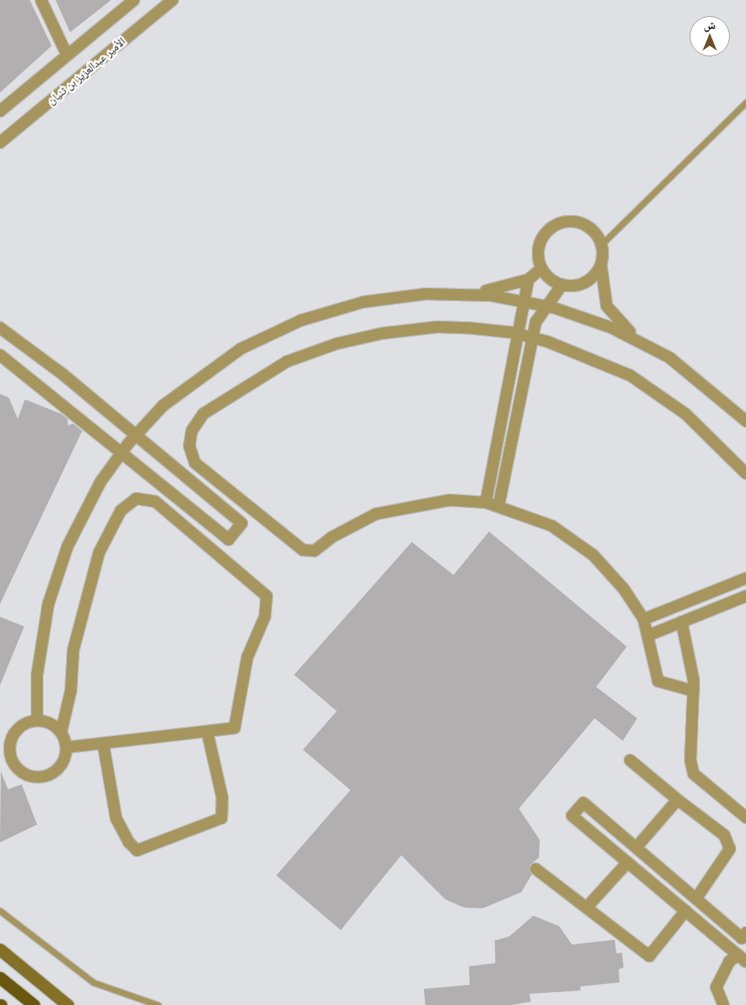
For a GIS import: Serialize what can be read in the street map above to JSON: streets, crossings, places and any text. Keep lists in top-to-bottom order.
{
  "streets": {
    "street": ["الأمير عبدالعزيز بن ثنيان"]
  },
  "north": "top"
}
